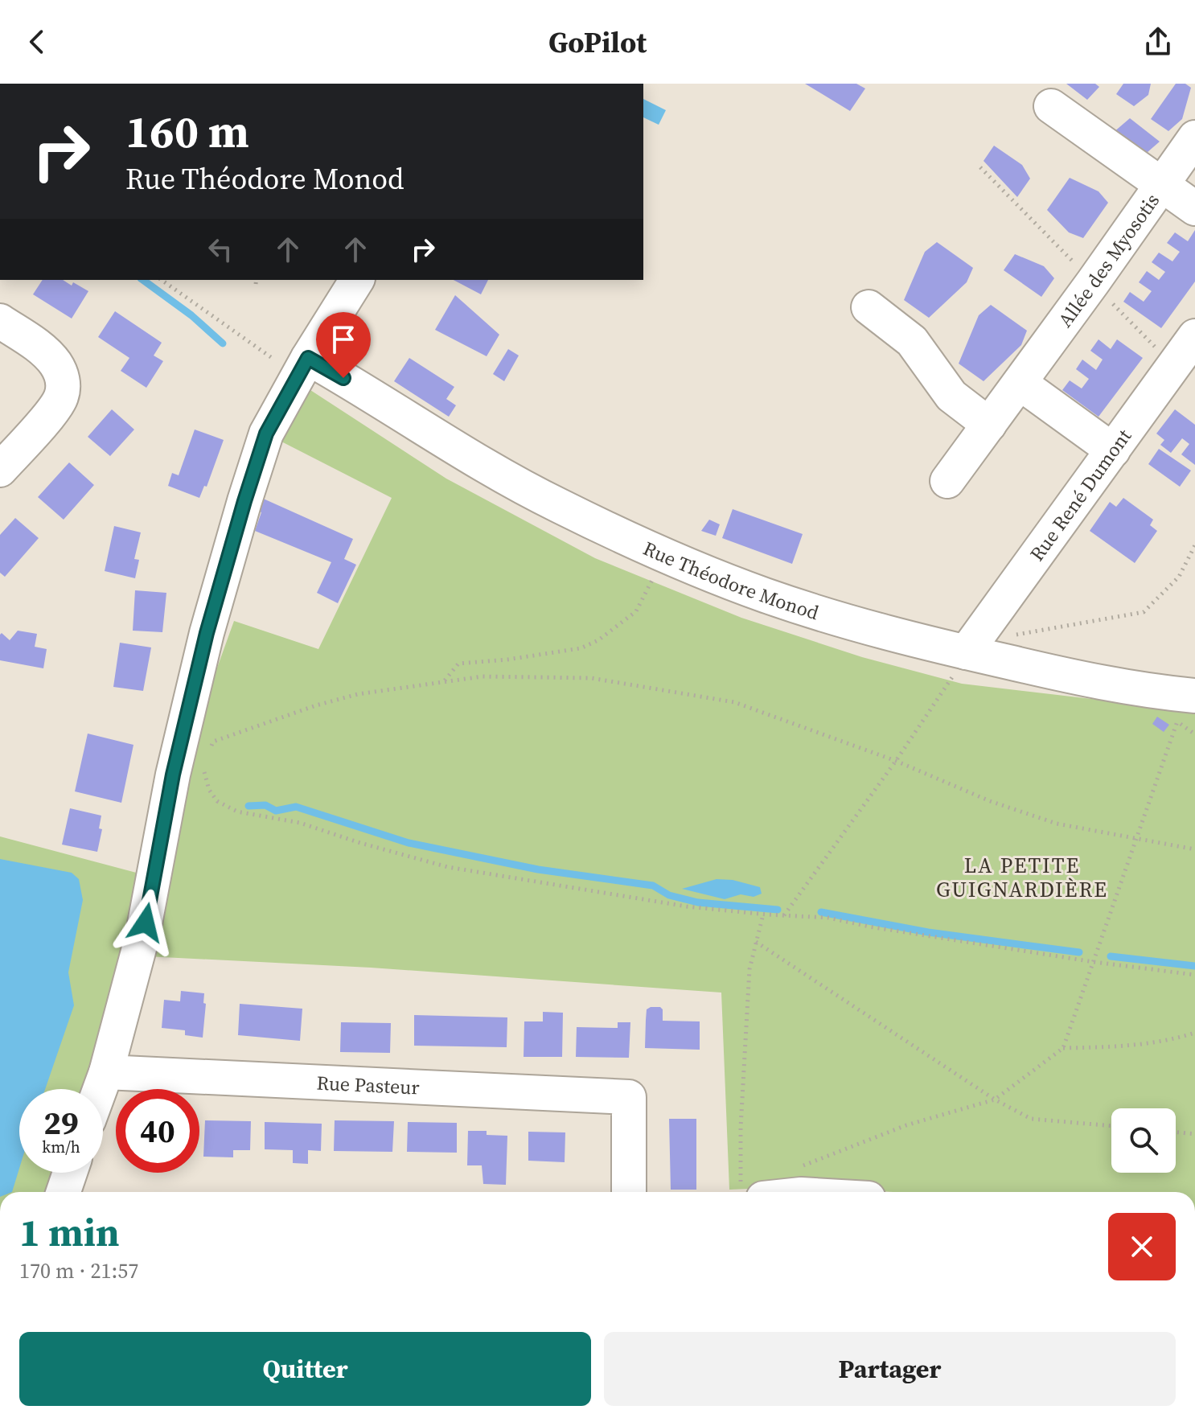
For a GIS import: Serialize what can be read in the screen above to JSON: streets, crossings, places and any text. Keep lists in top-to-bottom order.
{
  "streets": {
    "street": [
      "Allée des Myosotis",
      "Rue René Dumont",
      "Rue Théodore Monod",
      "Rue Pasteur"
    ]
  },
  "crossings": [
    ["Rue René Dumont", "Rue Théodore Monod"]
  ],
  "districts": ["LA PETITE GUIGNARDIÈRE"],
  "page": {
    "header": "GoPilot",
    "turn": ["160 m", "Rue Théodore Monod"],
    "speed": "29 km/h",
    "limit": "40",
    "heading": ["1 min", "170 m · 21:57"],
    "buttons": ["Quitter", "Partager"]
  }
}
